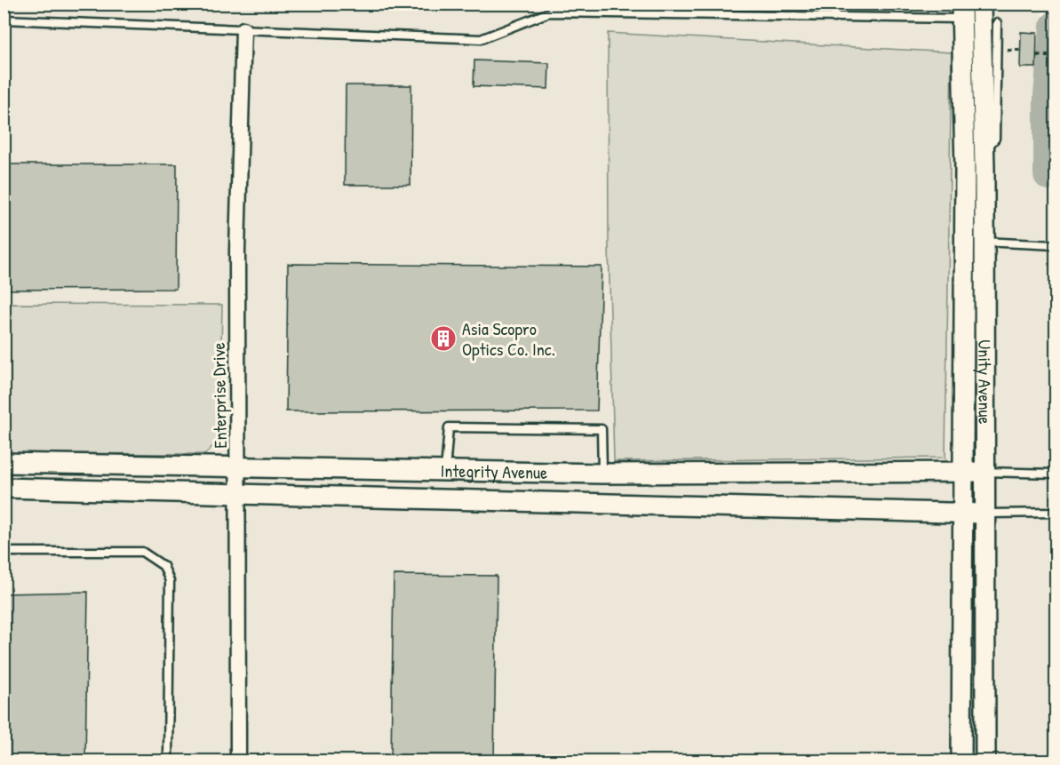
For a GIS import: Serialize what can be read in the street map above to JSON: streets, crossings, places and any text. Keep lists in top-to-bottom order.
{
  "streets": {
    "street": ["Unity Avenue", "Enterprise Drive", "Integrity Avenue"]
  },
  "crossings": [
    ["Unity Avenue", "Integrity Avenue"],
    ["Enterprise Drive", "Integrity Avenue"]
  ],
  "places": {
    "building": ["Asia Scopro Optics Co. Inc."]
  }
}
